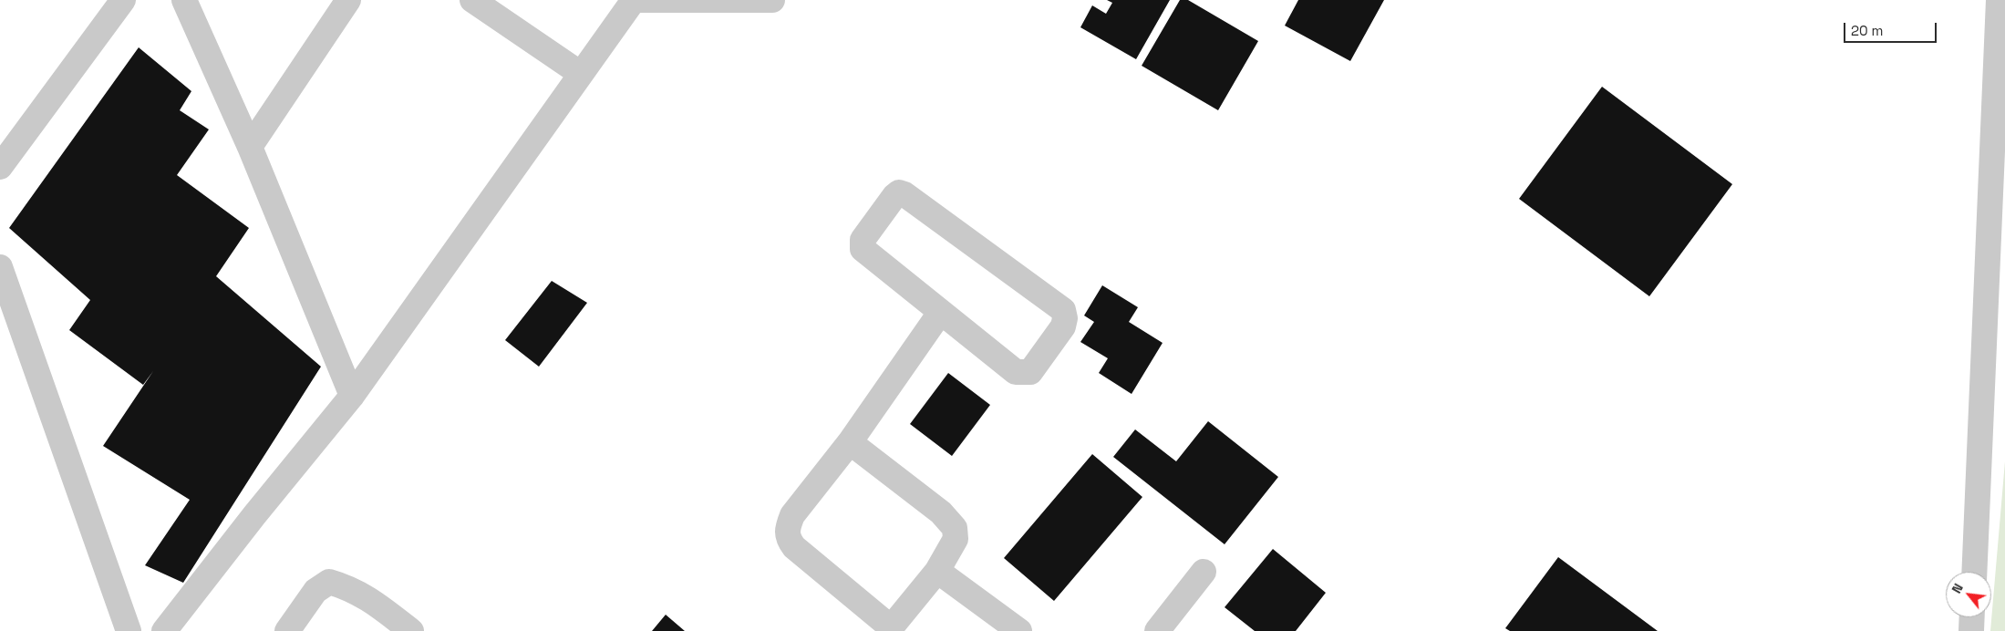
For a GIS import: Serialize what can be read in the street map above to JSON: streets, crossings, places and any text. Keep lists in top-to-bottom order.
{
  "scale_bar": "20 m",
  "north": "top left"
}
